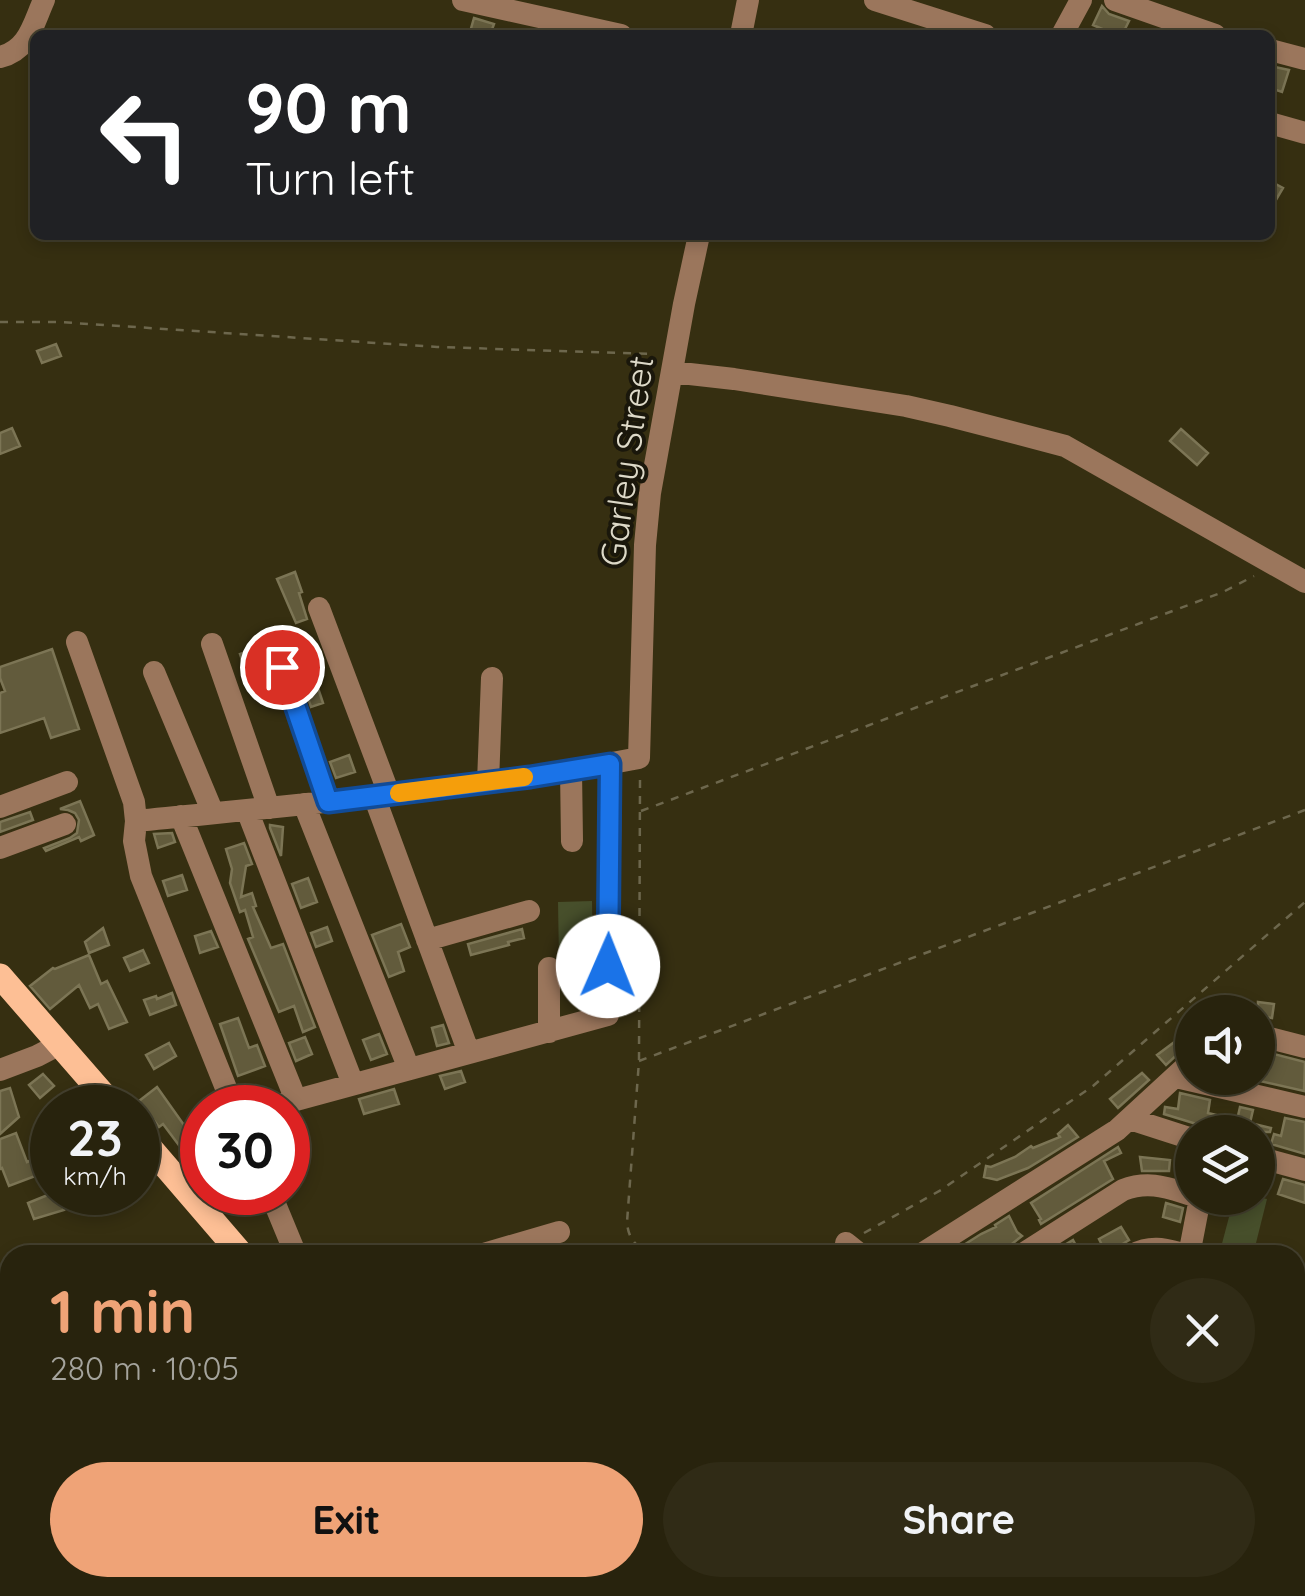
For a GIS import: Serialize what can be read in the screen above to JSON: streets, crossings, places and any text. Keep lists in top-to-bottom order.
{
  "streets": {
    "street": ["Garley Street"]
  },
  "page": {
    "turn": ["90 m", "Turn left"],
    "speed": "23 km/h",
    "limit": "30",
    "heading": ["1 min", "280 m · 10:05"],
    "buttons": ["Exit", "Share"]
  }
}
